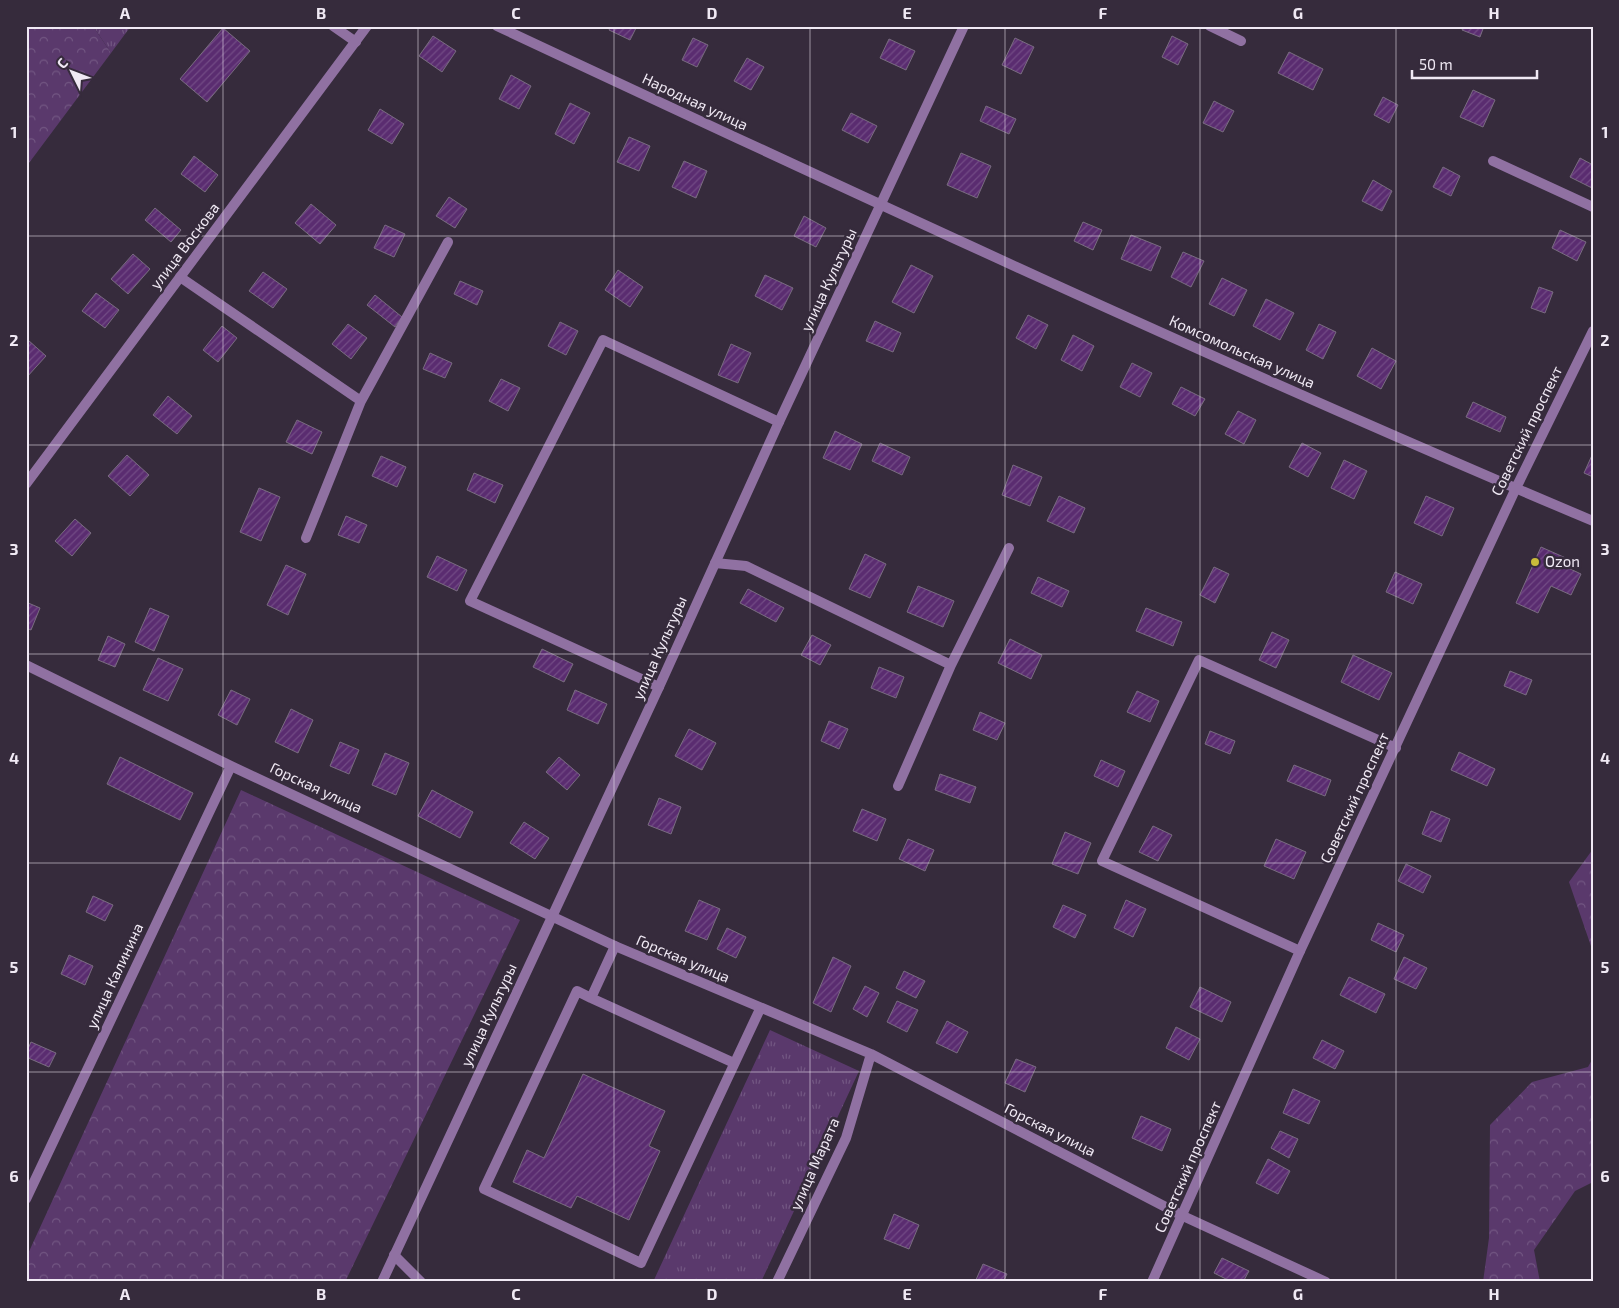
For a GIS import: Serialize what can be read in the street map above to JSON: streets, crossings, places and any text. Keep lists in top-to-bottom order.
{
  "streets": {
    "street": [
      "Народная улица",
      "улица Воскова",
      "улица Культуры",
      "Комсомольская улица",
      "Советский проспект",
      "Горская улица",
      "улица Калинина",
      "улица Марата"
    ]
  },
  "crossings": [
    ["Народная улица", "улица Культуры"],
    ["Народная улица", "Комсомольская улица"],
    ["улица Культуры", "Комсомольская улица"],
    ["улица Культуры", "Горская улица"],
    ["Комсомольская улица", "Советский проспект"],
    ["Советский проспект", "Горская улица"],
    ["Горская улица", "улица Калинина"],
    ["Горская улица", "улица Марата"]
  ],
  "places": ["Ozon"],
  "scale_bar": "50 m",
  "north": "top left",
  "grid": {
    "columns": [
      "A",
      "B",
      "C",
      "D",
      "E",
      "F",
      "G",
      "H"
    ],
    "rows": [
      "1",
      "2",
      "3",
      "4",
      "5",
      "6"
    ]
  }
}
